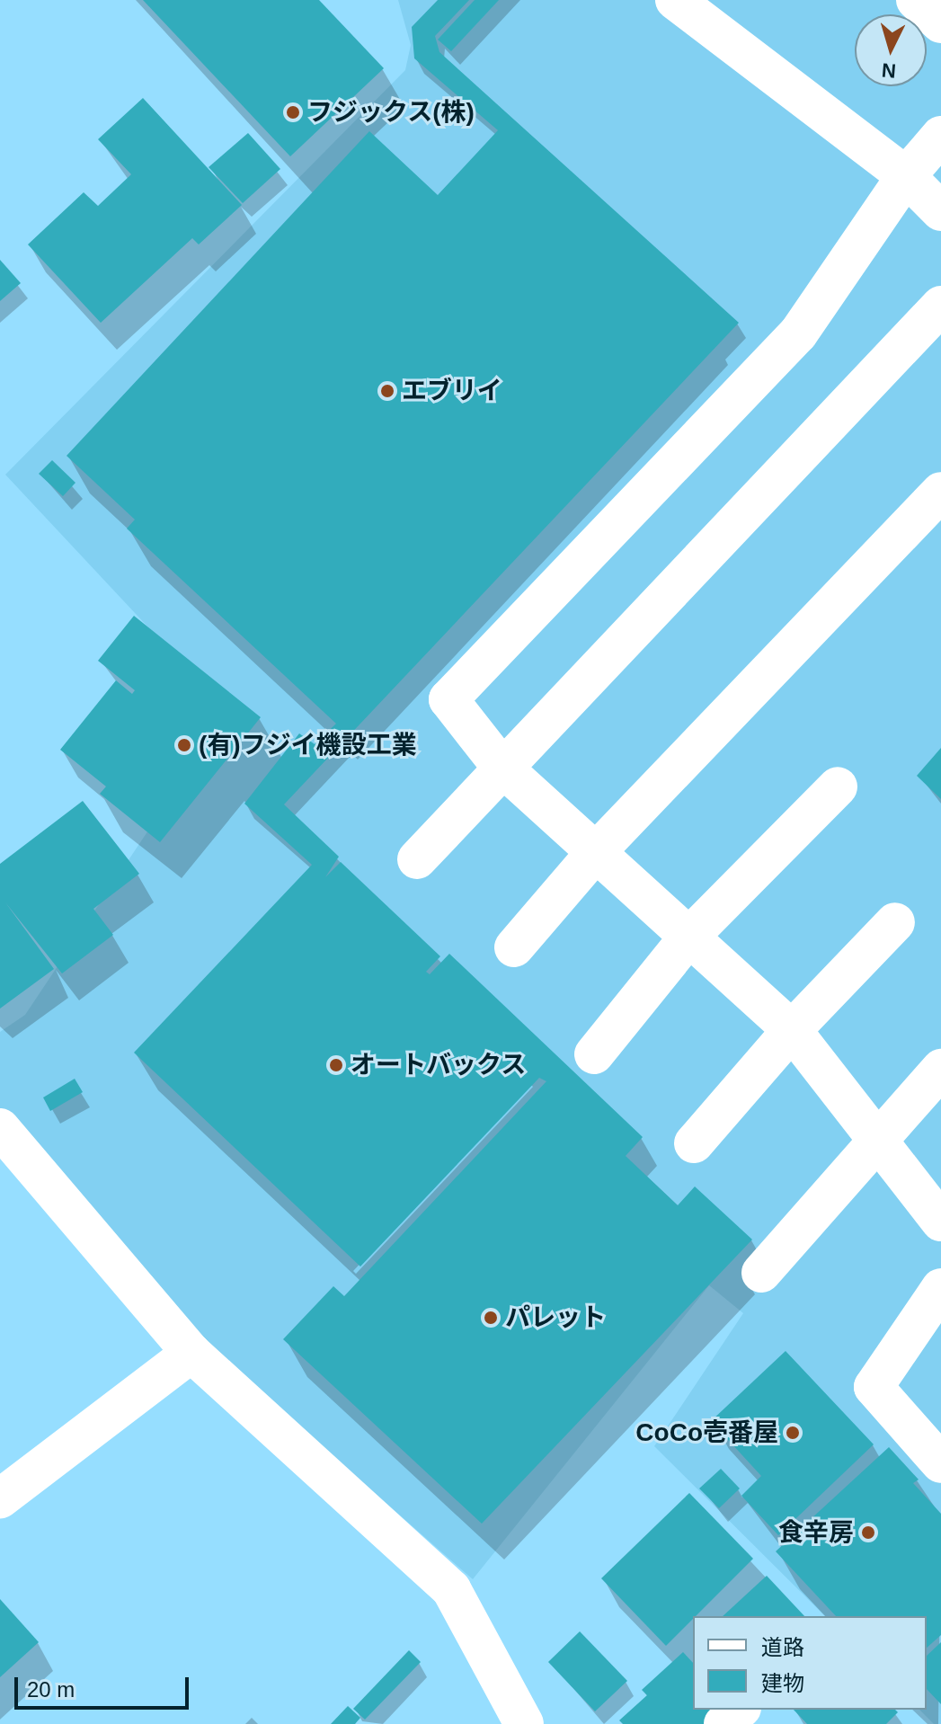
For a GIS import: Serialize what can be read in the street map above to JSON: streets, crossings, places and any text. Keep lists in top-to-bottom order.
{
  "places": [
    "フジックス(株)",
    "エブリイ",
    "(有)フジイ機設工業",
    "オートバックス",
    "パレット",
    "CoCo壱番屋",
    "食辛房"
  ],
  "legend": ["道路", "建物"],
  "scale_bar": "20 m",
  "north": "bottom"
}
